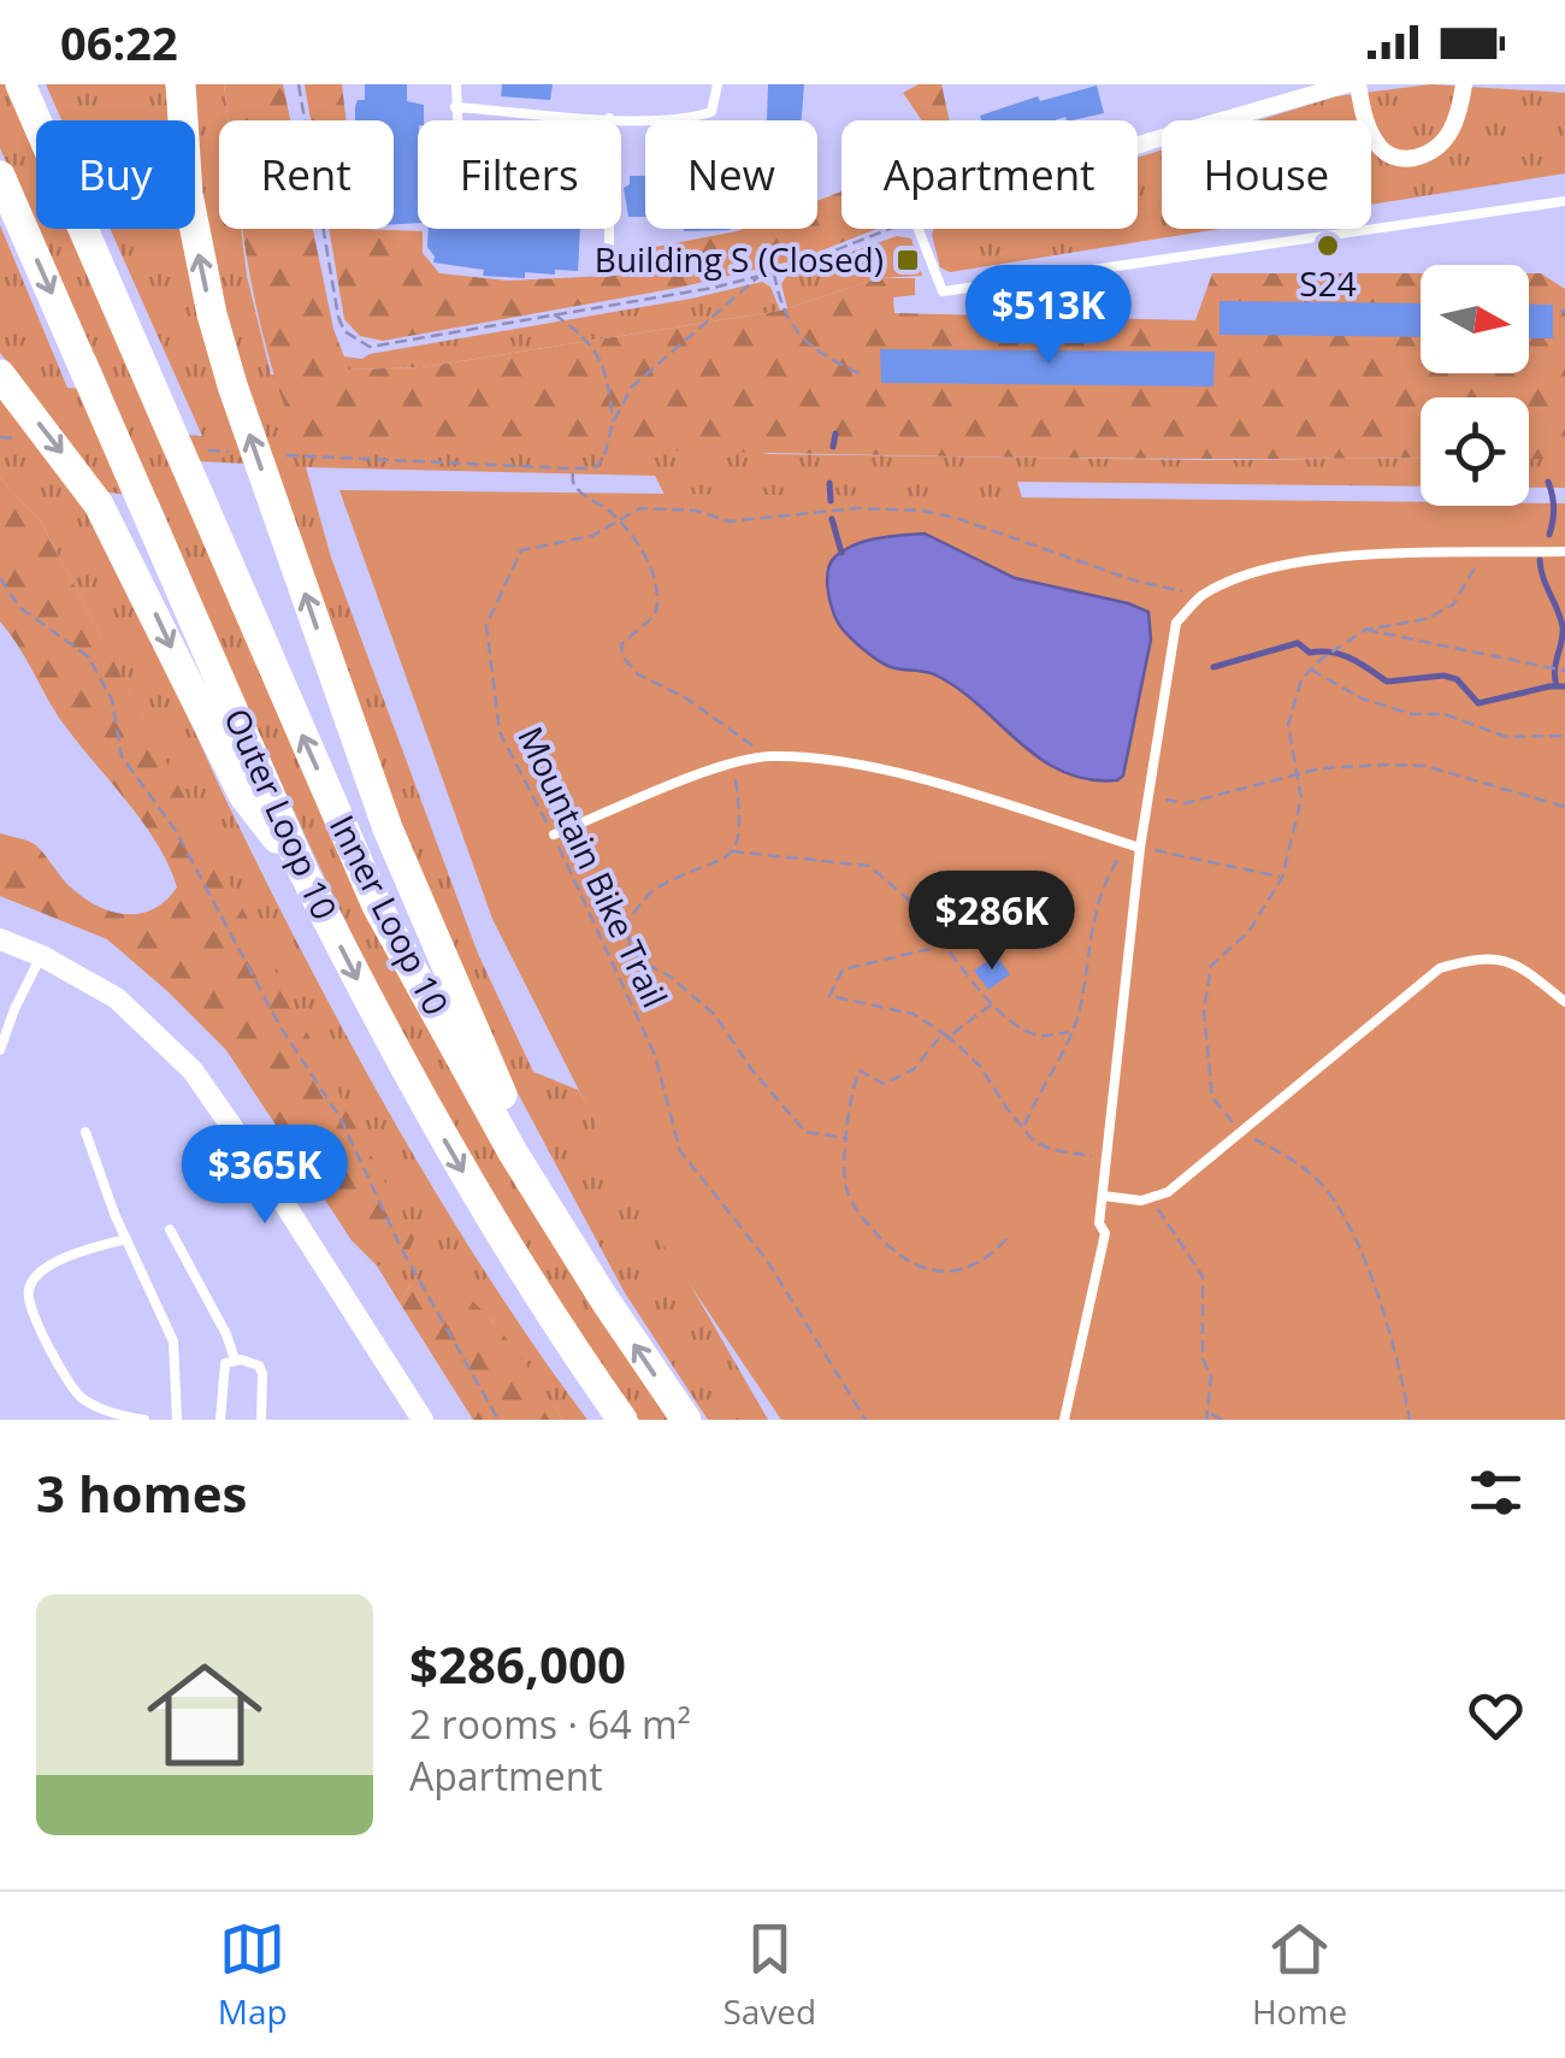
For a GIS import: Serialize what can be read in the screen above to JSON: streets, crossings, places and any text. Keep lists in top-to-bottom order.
{
  "streets": {
    "highway": ["Outer Loop 10", "Inner Loop 10"],
    "path": ["Mountain Bike Trail"]
  },
  "places": {
    "other": ["S24"],
    "transit": ["Building S (Closed)"]
  },
  "north": "right",
  "page": {
    "status": "06:22",
    "chip": [
      "Buy",
      "Rent",
      "Filters",
      "New",
      "Apartment",
      "House"
    ],
    "price": ["$513K", "$286K", "$365K"],
    "heading": "3 homes",
    "list": [
      {
        "name": "$286,000",
        "note": "2 rooms · 64 m² · Apartment"
      }
    ],
    "tabs": ["Map", "Saved", "Home"]
  }
}
